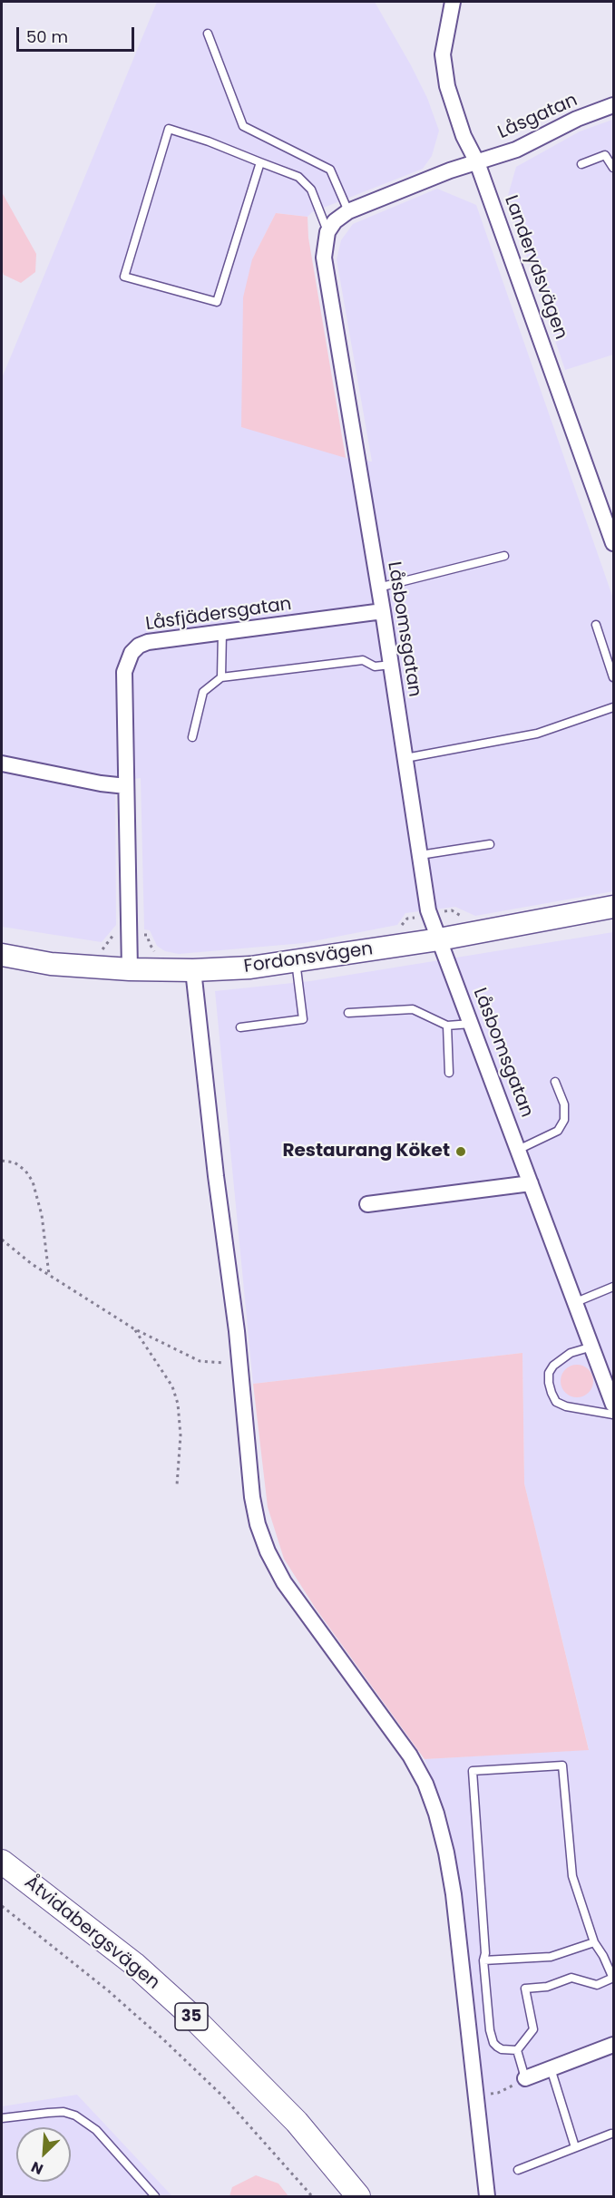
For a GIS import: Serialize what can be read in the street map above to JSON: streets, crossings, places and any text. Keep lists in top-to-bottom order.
{
  "streets": {
    "main road": ["Åtvidabergsvägen", "35"],
    "street": [
      "Låsgatan",
      "Landerydsvägen",
      "Låsfjädersgatan",
      "Låsbomsgatan",
      "Fordonsvägen"
    ]
  },
  "crossings": [
    ["Låsgatan", "Landerydsvägen"],
    ["Låsfjädersgatan", "Låsbomsgatan"],
    ["Låsfjädersgatan", "Fordonsvägen"],
    ["Låsbomsgatan", "Fordonsvägen"]
  ],
  "places": ["Restaurang Köket"],
  "scale_bar": "50 m",
  "north": "bottom left"
}
